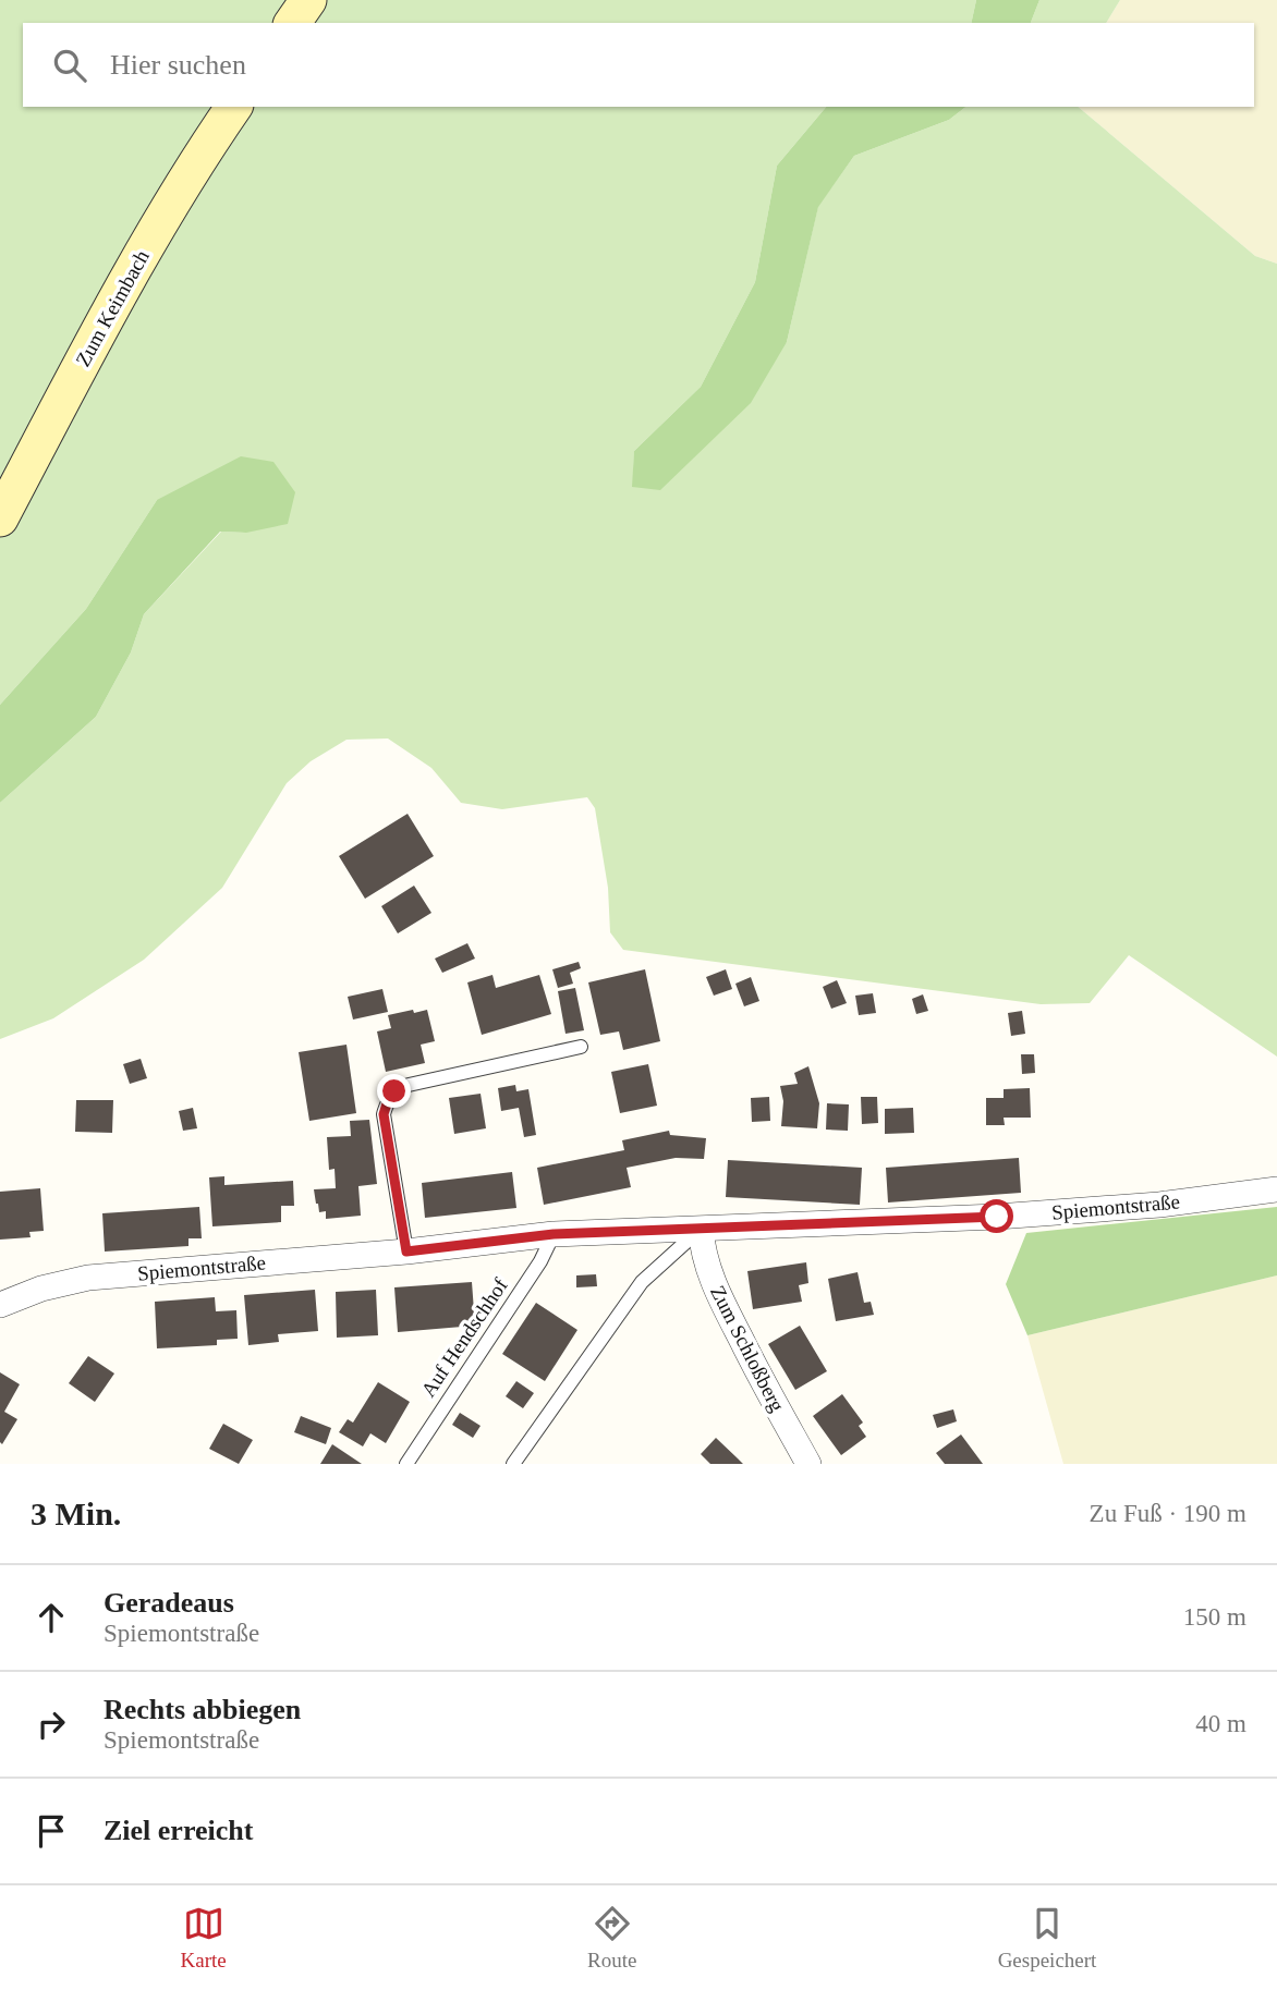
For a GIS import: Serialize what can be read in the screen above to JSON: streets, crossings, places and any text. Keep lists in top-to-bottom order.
{
  "streets": {
    "street": ["Zum Keimbach", "Spiemontstraße", "Zum Schloßberg"],
    "lane": ["Auf Hendschhof"]
  },
  "crossings": [
    ["Spiemontstraße", "Auf Hendschhof"],
    ["Spiemontstraße", "Zum Schloßberg"]
  ],
  "page": {
    "search": "Hier suchen",
    "heading": ["3 Min.", "Zu Fuß · 190 m"],
    "list": [
      ["Geradeaus", "Spiemontstraße", "150 m"],
      ["Rechts abbiegen", "Spiemontstraße", "40 m"],
      "Ziel erreicht"
    ],
    "nav": ["Karte", "Route", "Gespeichert"]
  }
}
